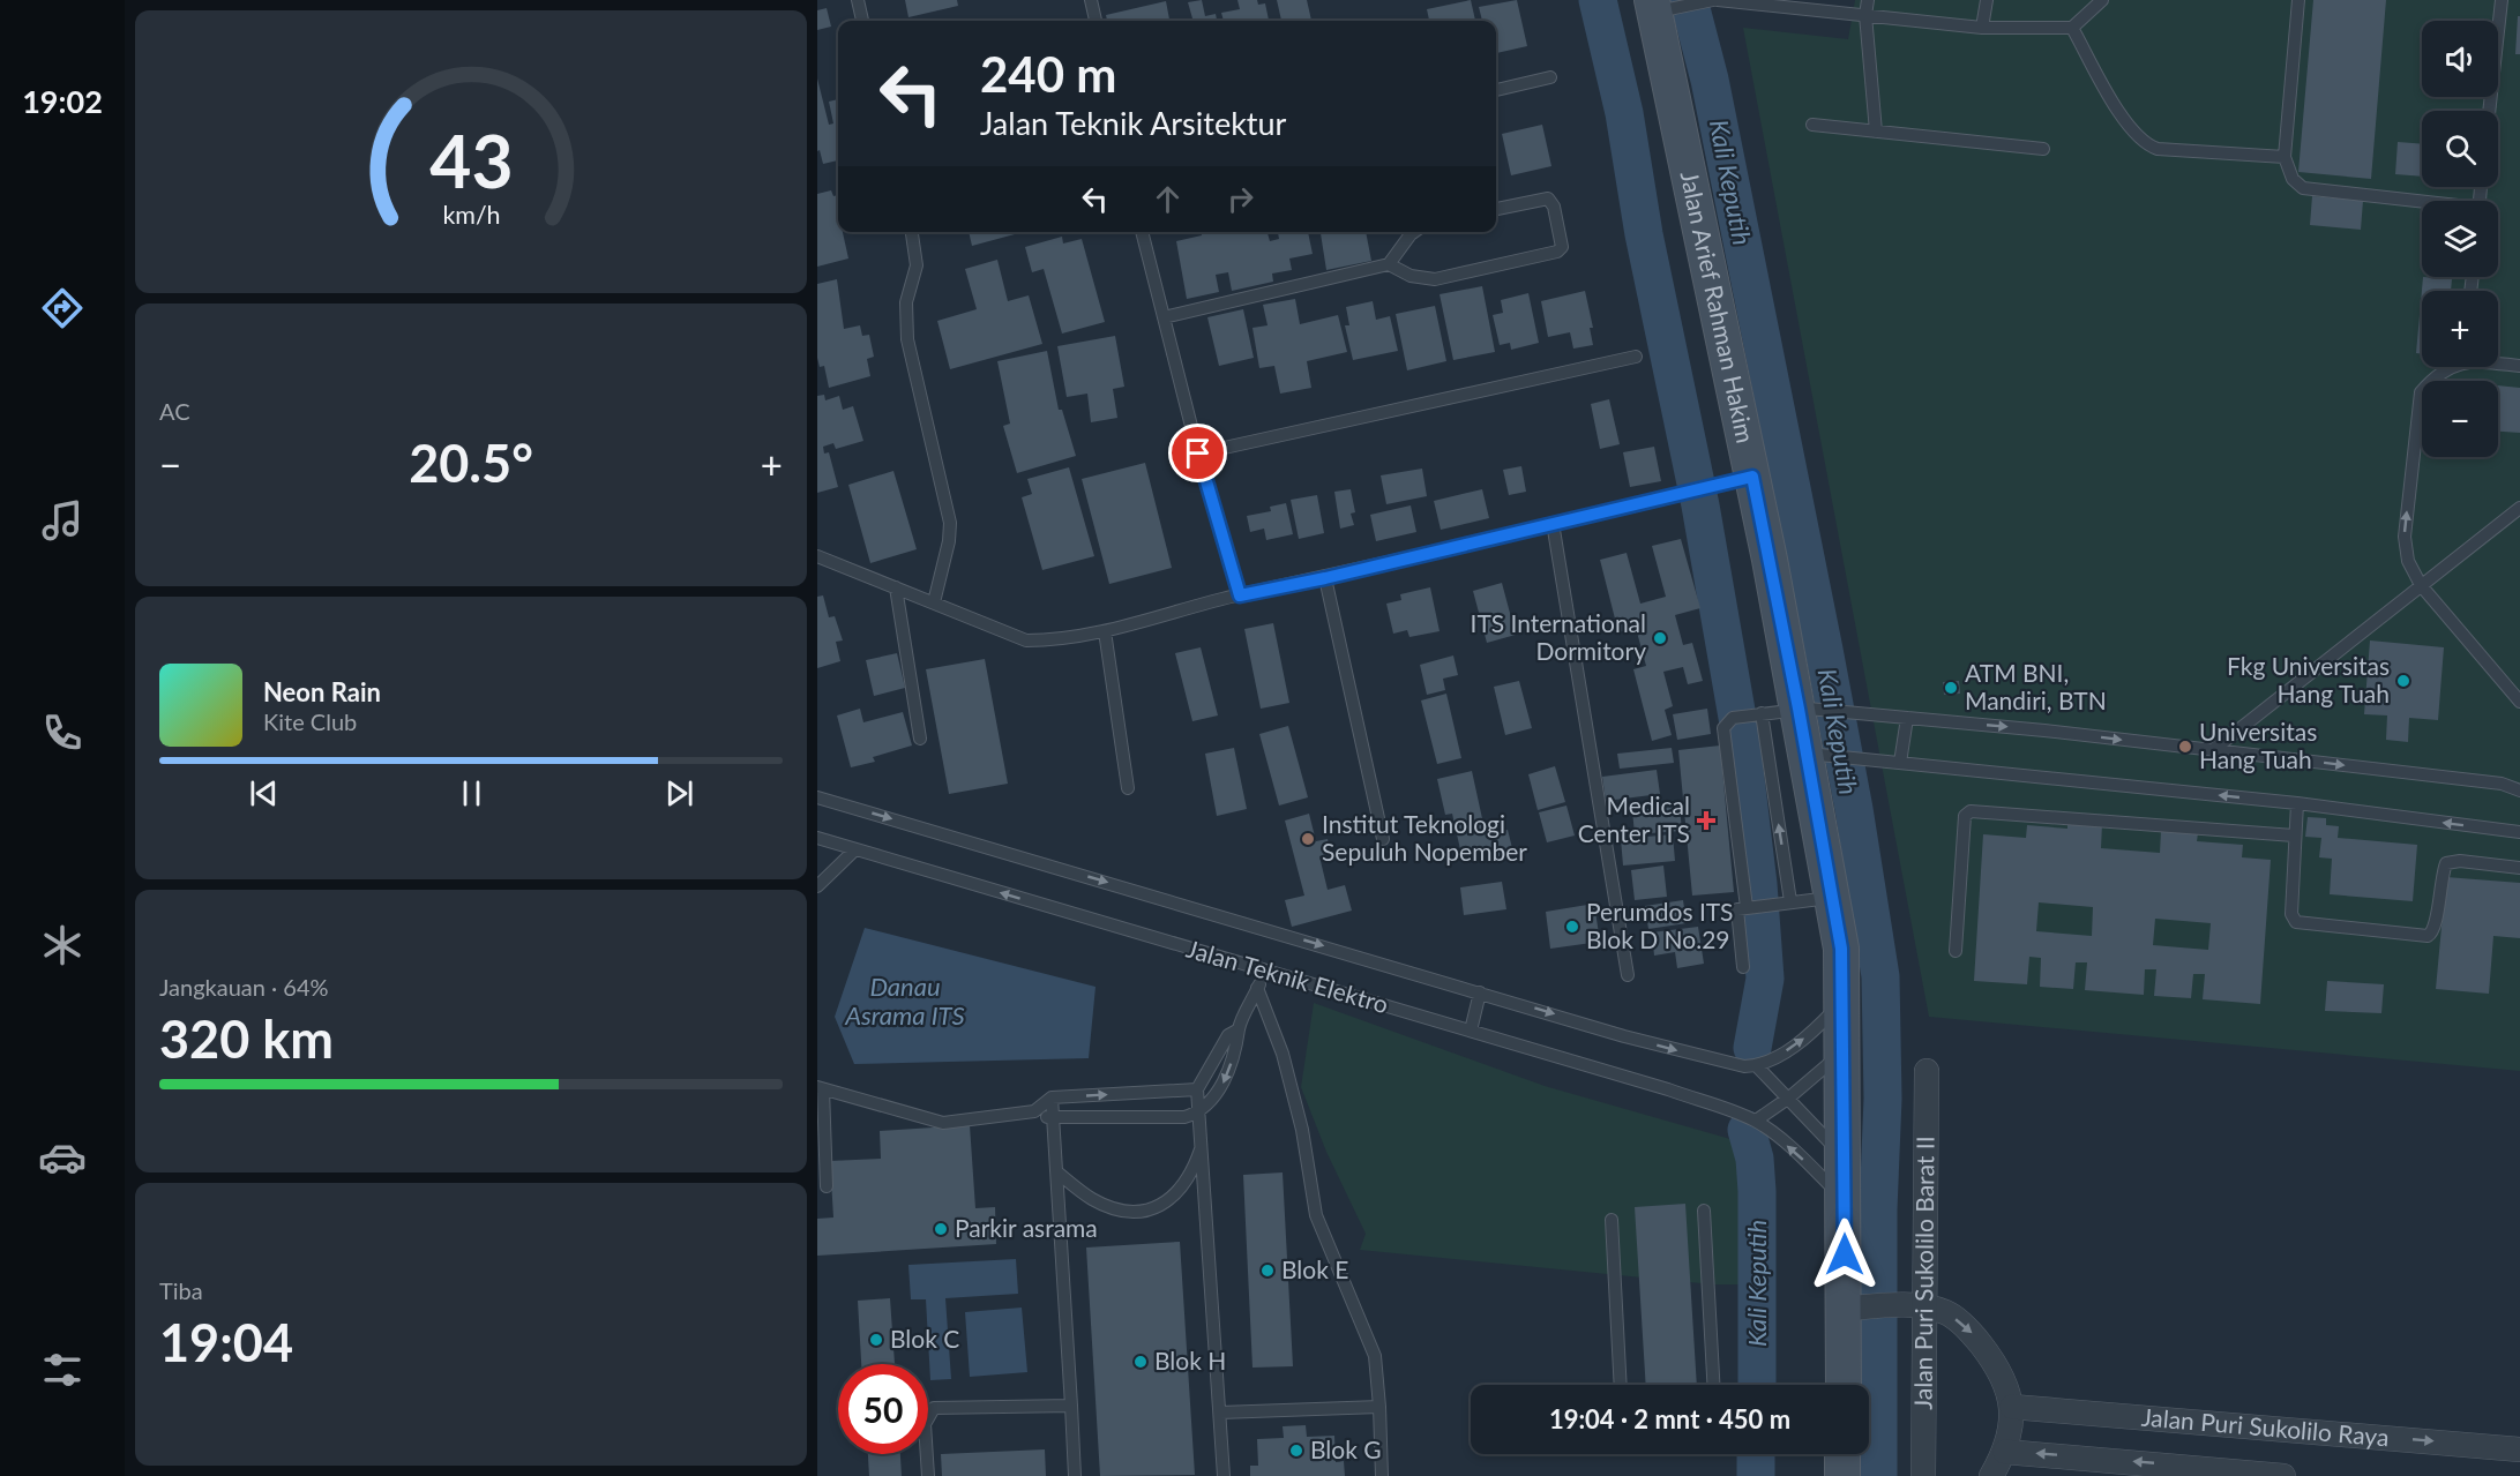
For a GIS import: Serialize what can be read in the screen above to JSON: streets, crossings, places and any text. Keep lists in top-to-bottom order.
{
  "streets": {
    "main road": ["Jalan Arief Rahman Hakim"],
    "street": ["Jalan Puri Sukolilo Barat II", "Jalan Puri Sukolilo Raya"],
    "lane": ["Jalan Teknik Elektro"]
  },
  "crossings": [
    ["Jalan Arief Rahman Hakim", "Jalan Teknik Elektro"]
  ],
  "water": ["Kali Keputih", "Danau Asrama ITS"],
  "places": {
    "other": [
      "ITS International Dormitory",
      "Fkg Universitas Hang Tuah",
      "ATM BNI, Mandiri, BTN",
      "Universitas Hang Tuah",
      "Institut Teknologi Sepuluh Nopember",
      "Perumdos ITS Blok D No.29",
      "Parkir asrama",
      "Blok E",
      "Blok C",
      "Blok H",
      "Blok G"
    ],
    "health": ["Medical Center ITS"]
  },
  "page": {
    "tabs": "19:02",
    "map_buttons": ["+", "−"],
    "turn": ["240 m", "Jalan Teknik Arsitektur"],
    "tile": [
      "AC",
      ["Jangkauan · 64%", "320 km"],
      ["Tiba", "19:04"]
    ],
    "heat": ["−", "20.5°", "+"],
    "song": ["Neon Rain", "Kite Club"],
    "limit": "50",
    "trip": "19:04 · 2 mnt · 450 m",
    "gauge": ["43", "km/h"]
  }
}
